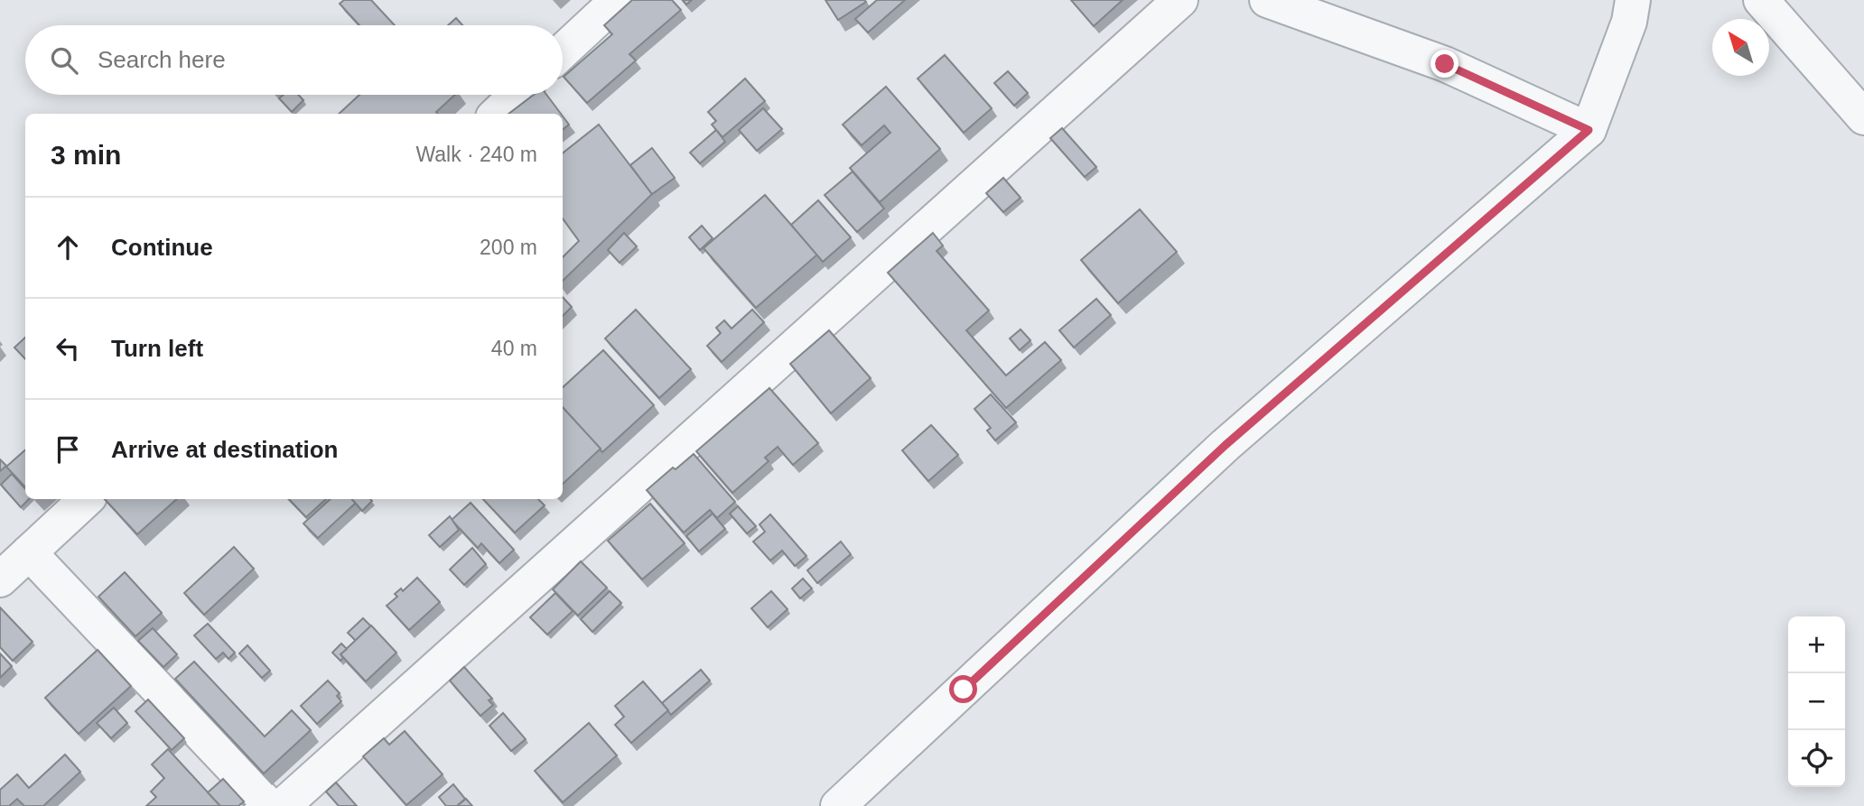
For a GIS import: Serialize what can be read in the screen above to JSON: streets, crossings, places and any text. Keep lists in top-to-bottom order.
{
  "north": "top left",
  "page": {
    "search": "Search here",
    "heading": ["3 min", "Walk · 240 m"],
    "list": [
      ["Continue", "200 m"],
      ["Turn left", "40 m"],
      "Arrive at destination"
    ],
    "map_buttons": ["+", "−"]
  }
}
